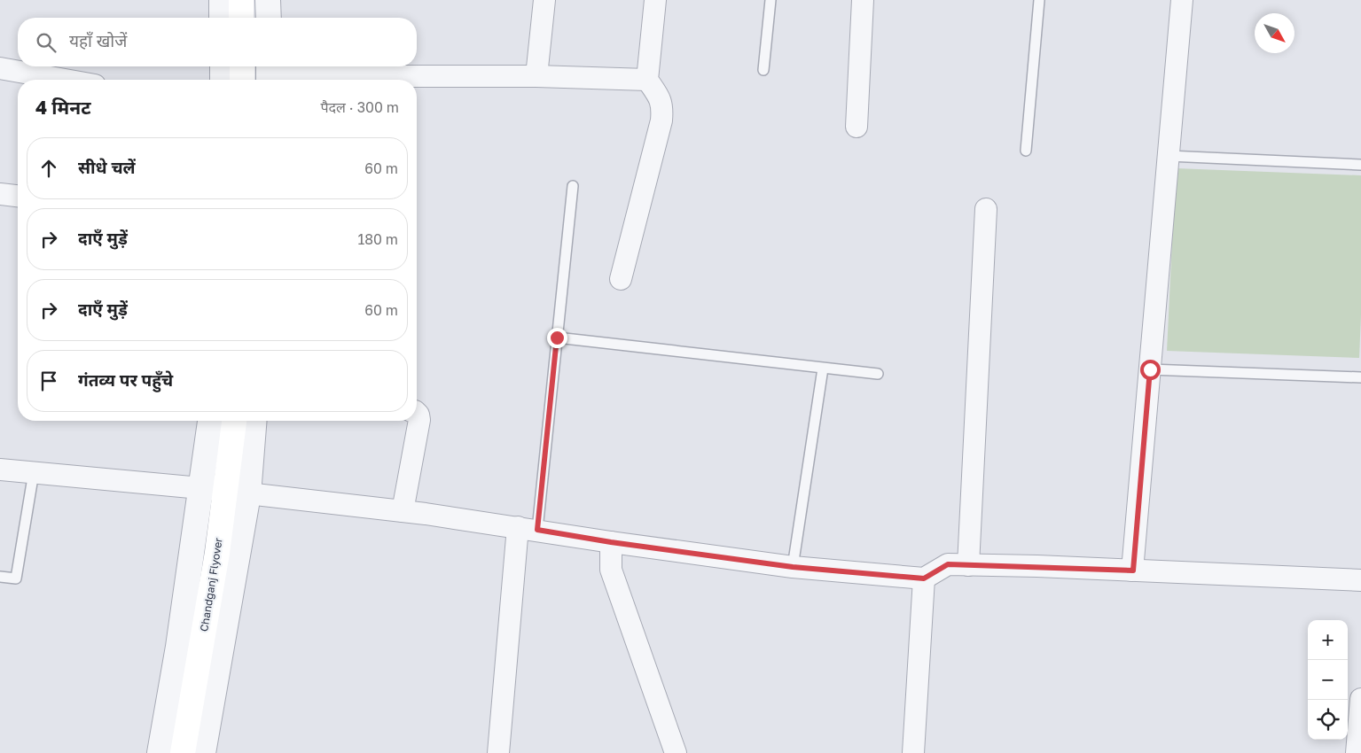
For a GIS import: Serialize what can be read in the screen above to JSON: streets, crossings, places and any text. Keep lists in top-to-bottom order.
{
  "streets": {
    "main road": ["Chandganj Flyover"]
  },
  "north": "bottom right",
  "page": {
    "search": "यहाँ खोजें",
    "heading": ["4 मिनट", "पैदल · 300 m"],
    "list": [
      ["सीधे चलें", "60 m"],
      ["दाएँ मुड़ें", "180 m"],
      ["दाएँ मुड़ें", "60 m"],
      "गंतव्य पर पहुँचे"
    ],
    "map_buttons": ["+", "−"]
  }
}
